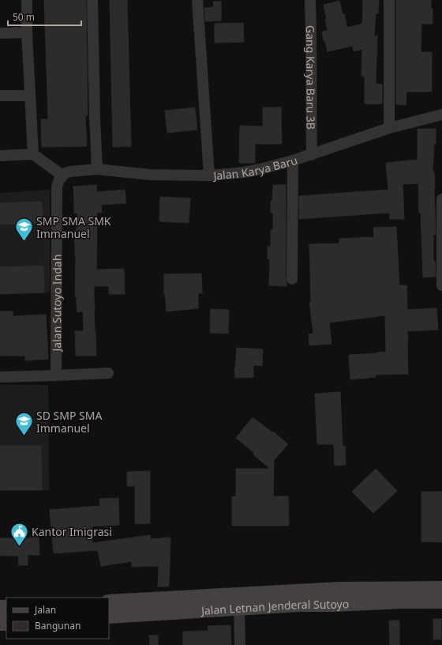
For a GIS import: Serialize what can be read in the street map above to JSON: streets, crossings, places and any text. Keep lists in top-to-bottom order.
{
  "streets": {
    "street": [
      "Gang Karya Baru 3B",
      "Jalan Karya Baru",
      "Jalan Sutoyo Indah",
      "Jalan Letnan Jenderal Sutoyo"
    ]
  },
  "crossings": [
    ["Gang Karya Baru 3B", "Jalan Karya Baru"],
    ["Jalan Karya Baru", "Jalan Sutoyo Indah"]
  ],
  "places": {
    "school or university": ["SMP SMA SMK Immanuel", "SD SMP SMA Immanuel"],
    "public building": ["Kantor Imigrasi"]
  },
  "legend": ["Jalan", "Bangunan"],
  "scale_bar": "50 m"
}
